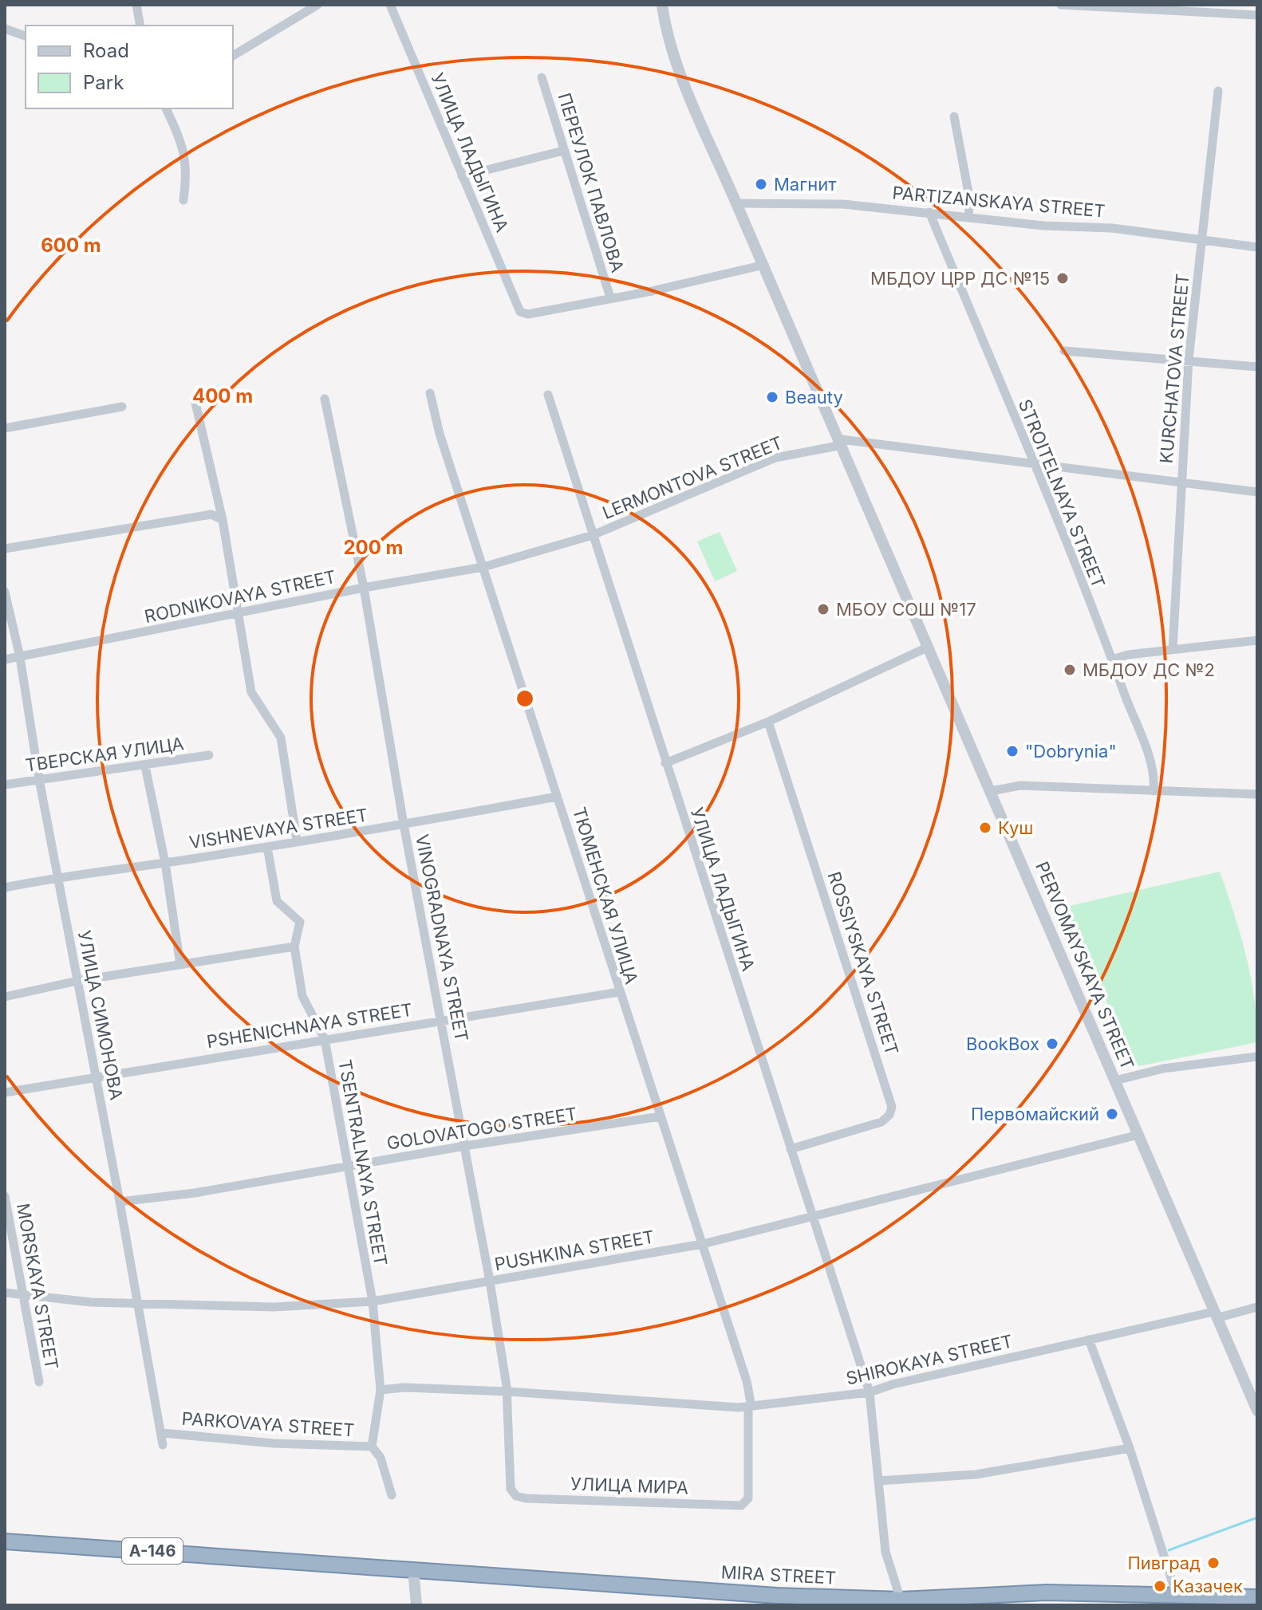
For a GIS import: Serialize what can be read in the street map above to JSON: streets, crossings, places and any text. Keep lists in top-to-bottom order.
{
  "streets": {
    "highway": ["А-146", "MIRA STREET"],
    "street": [
      "УЛИЦА ЛАДЫГИНА",
      "ПЕРЕУЛОК ПАВЛОВА",
      "PARTIZANSKAYA STREET",
      "KURCHATOVA STREET",
      "LERMONTOVA STREET",
      "STROITELNAYA STREET",
      "RODNIKOVAYA STREET",
      "ТВЕРСКАЯ УЛИЦА",
      "VISHNEVAYA STREET",
      "ТЮМЕНСКАЯ УЛИЦА",
      "VINOGRADNAYA STREET",
      "ROSSIYSKAYA STREET",
      "PERVOMAYSKAYA STREET",
      "УЛИЦА СИМОНОВА",
      "PSHENICHNAYA STREET",
      "GOLOVATOGO STREET",
      "TSENTRALNAYA STREET",
      "PUSHKINA STREET",
      "MORSKAYA STREET",
      "SHIROKAYA STREET",
      "PARKOVAYA STREET",
      "УЛИЦА МИРА"
    ]
  },
  "crossings": [
    ["УЛИЦА ЛАДЫГИНА", "ПЕРЕУЛОК ПАВЛОВА"],
    ["УЛИЦА ЛАДЫГИНА", "LERMONTOVA STREET"],
    ["УЛИЦА ЛАДЫГИНА", "RODNIKOVAYA STREET"],
    ["УЛИЦА ЛАДЫГИНА", "ROSSIYSKAYA STREET"],
    ["УЛИЦА ЛАДЫГИНА", "PUSHKINA STREET"],
    ["УЛИЦА ЛАДЫГИНА", "SHIROKAYA STREET"],
    ["УЛИЦА ЛАДЫГИНА", "MIRA STREET"],
    ["PARTIZANSKAYA STREET", "KURCHATOVA STREET"],
    ["PARTIZANSKAYA STREET", "STROITELNAYA STREET"],
    ["PARTIZANSKAYA STREET", "PERVOMAYSKAYA STREET"],
    ["KURCHATOVA STREET", "LERMONTOVA STREET"],
    ["LERMONTOVA STREET", "STROITELNAYA STREET"],
    ["LERMONTOVA STREET", "RODNIKOVAYA STREET"],
    ["LERMONTOVA STREET", "PERVOMAYSKAYA STREET"],
    ["RODNIKOVAYA STREET", "ТЮМЕНСКАЯ УЛИЦА"],
    ["RODNIKOVAYA STREET", "VINOGRADNAYA STREET"],
    ["RODNIKOVAYA STREET", "УЛИЦА СИМОНОВА"],
    ["ТВЕРСКАЯ УЛИЦА", "УЛИЦА СИМОНОВА"],
    ["VISHNEVAYA STREET", "ТЮМЕНСКАЯ УЛИЦА"],
    ["VISHNEVAYA STREET", "VINOGRADNAYA STREET"],
    ["VISHNEVAYA STREET", "УЛИЦА СИМОНОВА"],
    ["VISHNEVAYA STREET", "TSENTRALNAYA STREET"],
    ["ТЮМЕНСКАЯ УЛИЦА", "PSHENICHNAYA STREET"],
    ["ТЮМЕНСКАЯ УЛИЦА", "GOLOVATOGO STREET"],
    ["ТЮМЕНСКАЯ УЛИЦА", "PUSHKINA STREET"],
    ["ТЮМЕНСКАЯ УЛИЦА", "SHIROKAYA STREET"],
    ["ТЮМЕНСКАЯ УЛИЦА", "УЛИЦА МИРА"],
    ["VINOGRADNAYA STREET", "PSHENICHNAYA STREET"],
    ["VINOGRADNAYA STREET", "GOLOVATOGO STREET"],
    ["VINOGRADNAYA STREET", "PUSHKINA STREET"],
    ["VINOGRADNAYA STREET", "SHIROKAYA STREET"],
    ["VINOGRADNAYA STREET", "УЛИЦА МИРА"],
    ["PERVOMAYSKAYA STREET", "PUSHKINA STREET"],
    ["PERVOMAYSKAYA STREET", "SHIROKAYA STREET"],
    ["УЛИЦА СИМОНОВА", "PSHENICHNAYA STREET"],
    ["УЛИЦА СИМОНОВА", "GOLOVATOGO STREET"],
    ["УЛИЦА СИМОНОВА", "PUSHKINA STREET"],
    ["УЛИЦА СИМОНОВА", "PARKOVAYA STREET"],
    ["PSHENICHNAYA STREET", "TSENTRALNAYA STREET"],
    ["GOLOVATOGO STREET", "TSENTRALNAYA STREET"],
    ["TSENTRALNAYA STREET", "PUSHKINA STREET"],
    ["TSENTRALNAYA STREET", "SHIROKAYA STREET"],
    ["TSENTRALNAYA STREET", "PARKOVAYA STREET"],
    ["PUSHKINA STREET", "MORSKAYA STREET"]
  ],
  "places": [
    "Магнит",
    "МБДОУ ЦРР ДС №15",
    "Beauty",
    "МБОУ СОШ №17",
    "МБДОУ ДС №2",
    "\"Dobrynia\"",
    "Куш",
    "BookBox",
    "Первомайский",
    "Пивград",
    "Казачек"
  ],
  "legend": ["Road", "Park"],
  "rings": ["600 m", "400 m", "200 m"]
}
